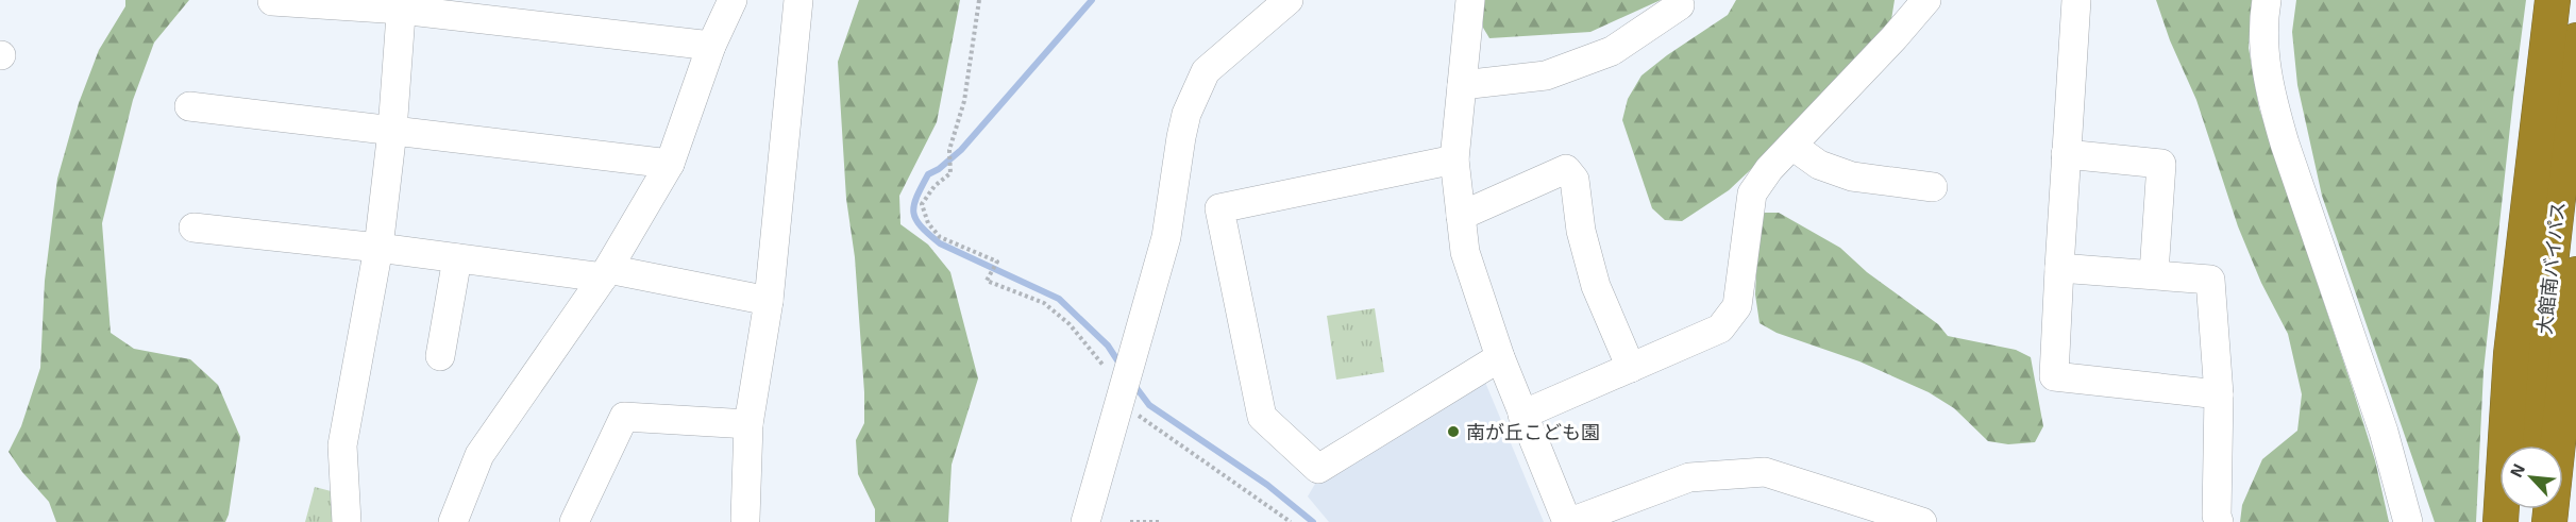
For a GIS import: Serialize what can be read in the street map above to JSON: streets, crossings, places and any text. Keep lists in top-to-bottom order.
{
  "streets": {
    "highway": ["大館南バイパス"]
  },
  "places": ["南が丘こども園"],
  "north": "top left"
}
